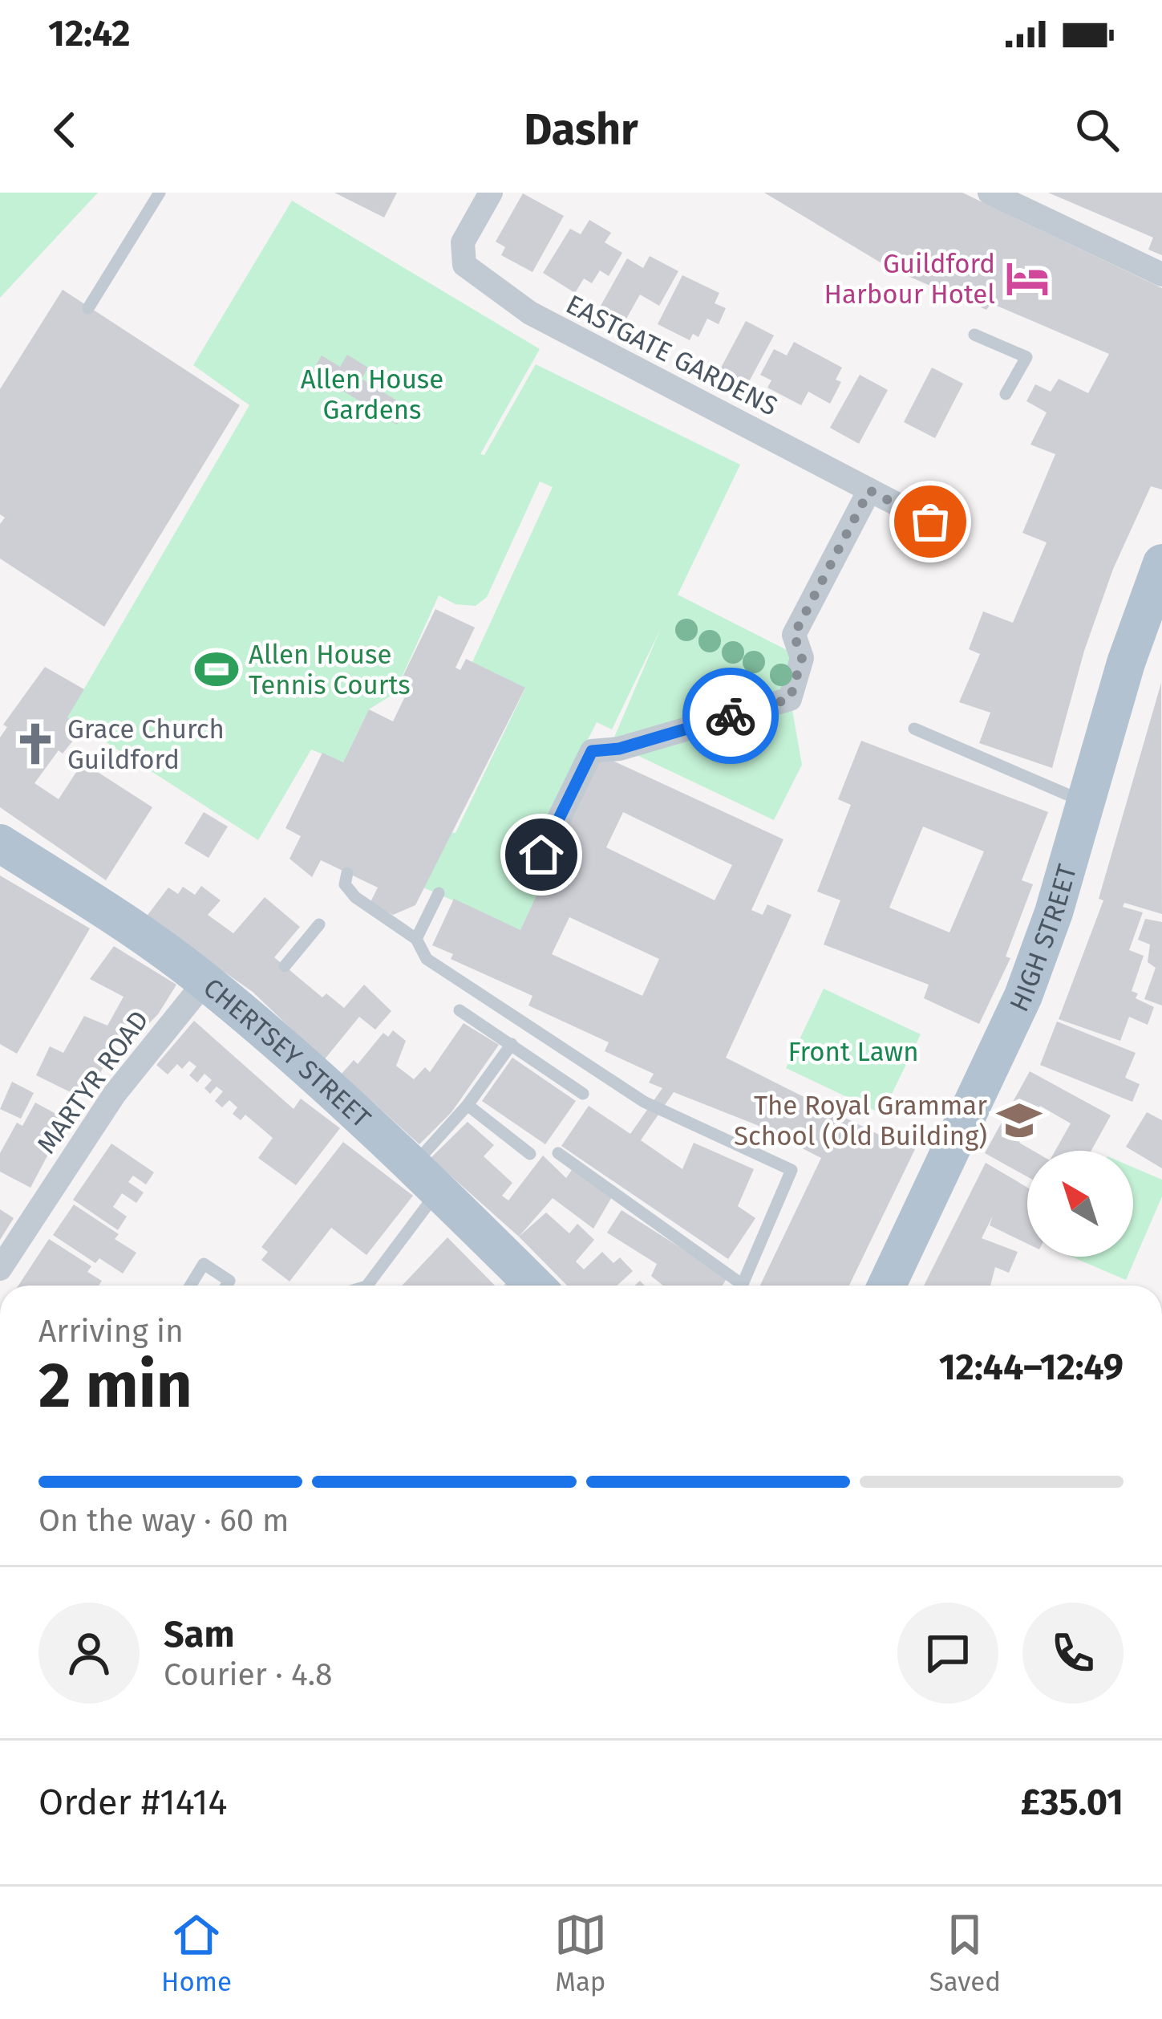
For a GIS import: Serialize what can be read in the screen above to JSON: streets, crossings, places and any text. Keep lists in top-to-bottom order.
{
  "streets": {
    "main road": ["HIGH STREET", "CHERTSEY STREET"],
    "street": ["EASTGATE GARDENS", "MARTYR ROAD"]
  },
  "crossings": [
    ["CHERTSEY STREET", "MARTYR ROAD"]
  ],
  "parks": ["Allen House Gardens", "Front Lawn"],
  "places": {
    "hotel": ["Guildford Harbour Hotel"],
    "sports": ["Allen House Tennis Courts"],
    "church": ["Grace Church Guildford"],
    "school or university": ["The Royal Grammar School (Old Building)"]
  },
  "north": "top left",
  "page": {
    "status": "12:42",
    "header": "Dashr",
    "heading": ["2 min", "Arriving in", "12:44–12:49"],
    "panel": [
      "Sam",
      "Courier · 4.8",
      "Order #1414",
      "£35.01"
    ],
    "bar": "On the way · 60 m",
    "tabs": ["Home", "Map", "Saved"]
  }
}
